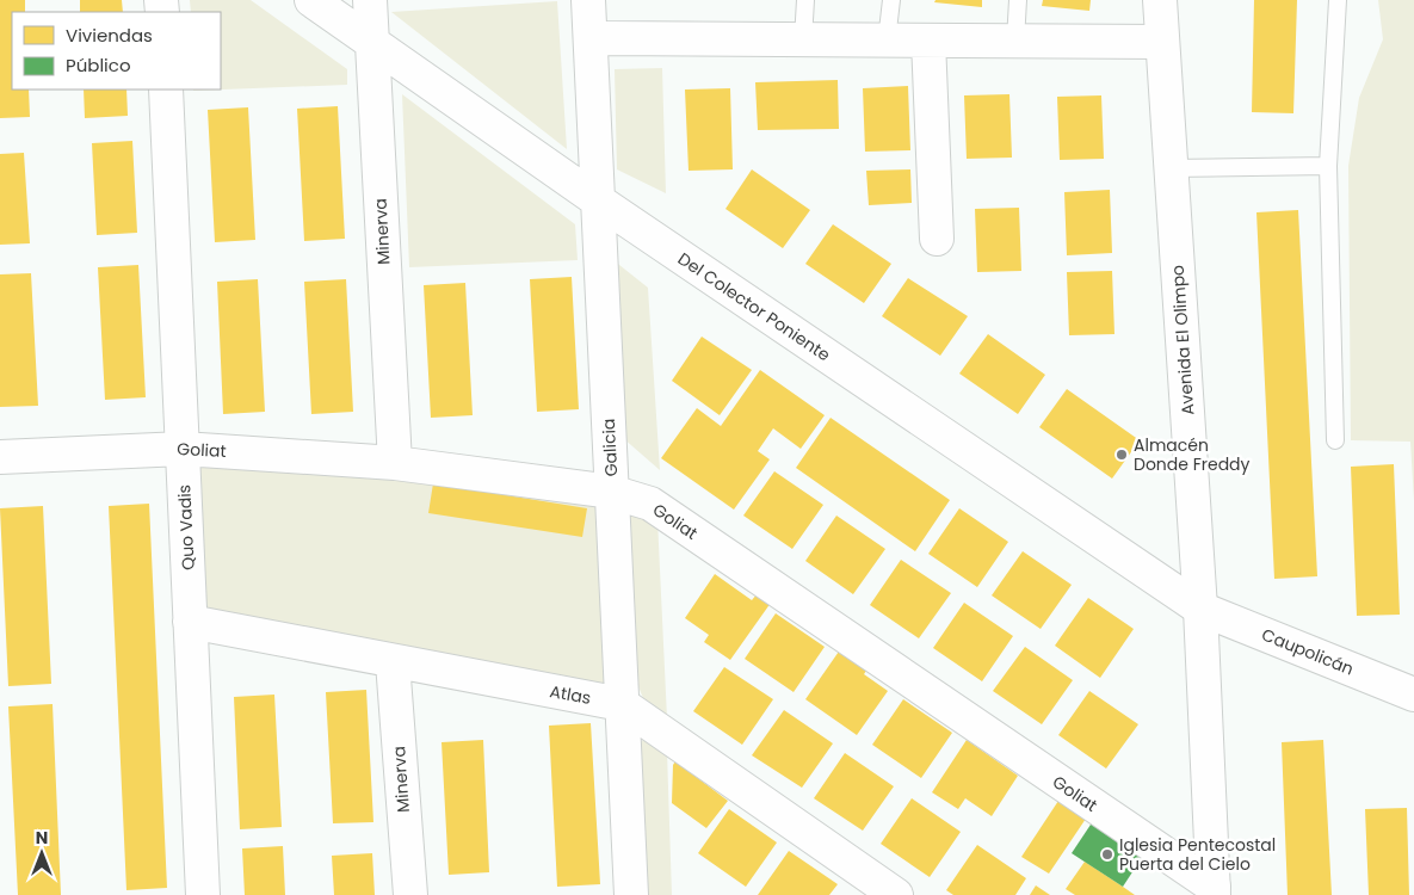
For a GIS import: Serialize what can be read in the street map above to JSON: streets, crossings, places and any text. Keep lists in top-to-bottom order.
{
  "streets": {
    "street": [
      "Minerva",
      "Del Colector Poniente",
      "Avenida El Olimpo",
      "Galicia",
      "Goliat",
      "Quo Vadis",
      "Caupolicán",
      "Atlas"
    ]
  },
  "crossings": [
    ["Minerva", "Del Colector Poniente"],
    ["Minerva", "Goliat"],
    ["Minerva", "Atlas"],
    ["Del Colector Poniente", "Avenida El Olimpo"],
    ["Del Colector Poniente", "Galicia"],
    ["Del Colector Poniente", "Caupolicán"],
    ["Avenida El Olimpo", "Goliat"],
    ["Avenida El Olimpo", "Caupolicán"],
    ["Galicia", "Goliat"],
    ["Galicia", "Atlas"],
    ["Goliat", "Quo Vadis"],
    ["Quo Vadis", "Atlas"]
  ],
  "places": ["Almacén Donde Freddy", "Iglesia Pentecostal Puerta del Cielo"],
  "legend": ["Viviendas", "Público"],
  "north": "top"
}
